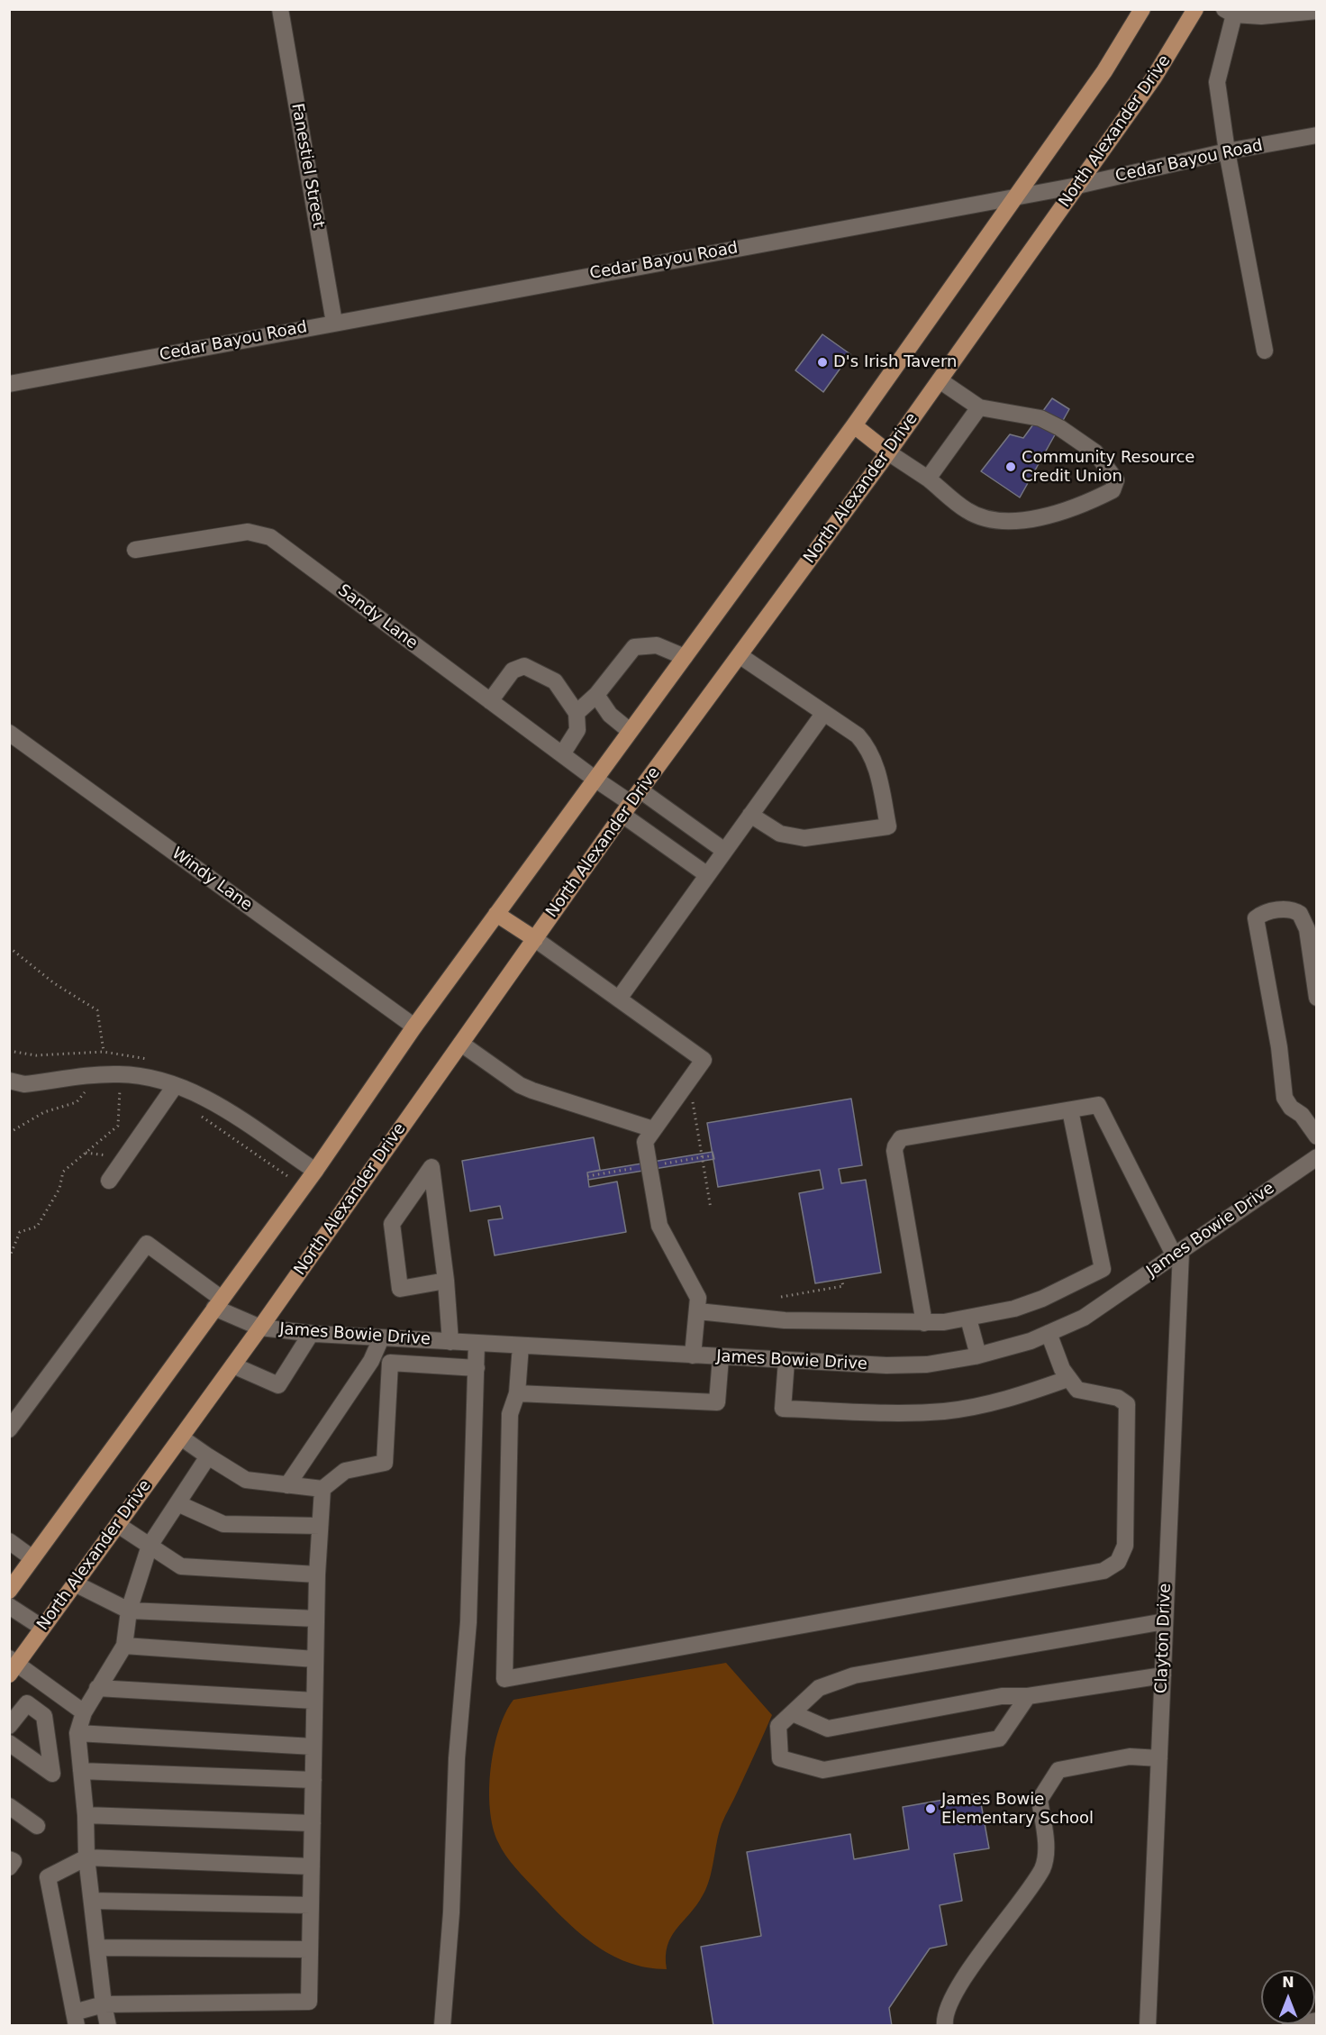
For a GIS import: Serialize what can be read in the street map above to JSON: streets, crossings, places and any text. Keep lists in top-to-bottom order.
{
  "streets": {
    "main road": ["North Alexander Drive"],
    "street": [
      "Cedar Bayou Road",
      "Fanestiel Street",
      "Sandy Lane",
      "Windy Lane",
      "James Bowie Drive",
      "Clayton Drive"
    ]
  },
  "crossings": [
    ["North Alexander Drive", "Cedar Bayou Road"],
    ["North Alexander Drive", "Sandy Lane"],
    ["North Alexander Drive", "James Bowie Drive"],
    ["Cedar Bayou Road", "Fanestiel Street"],
    ["James Bowie Drive", "Clayton Drive"]
  ],
  "places": ["D's Irish Tavern", "Community Resource Credit Union", "James Bowie Elementary School"],
  "north": "top"
}
